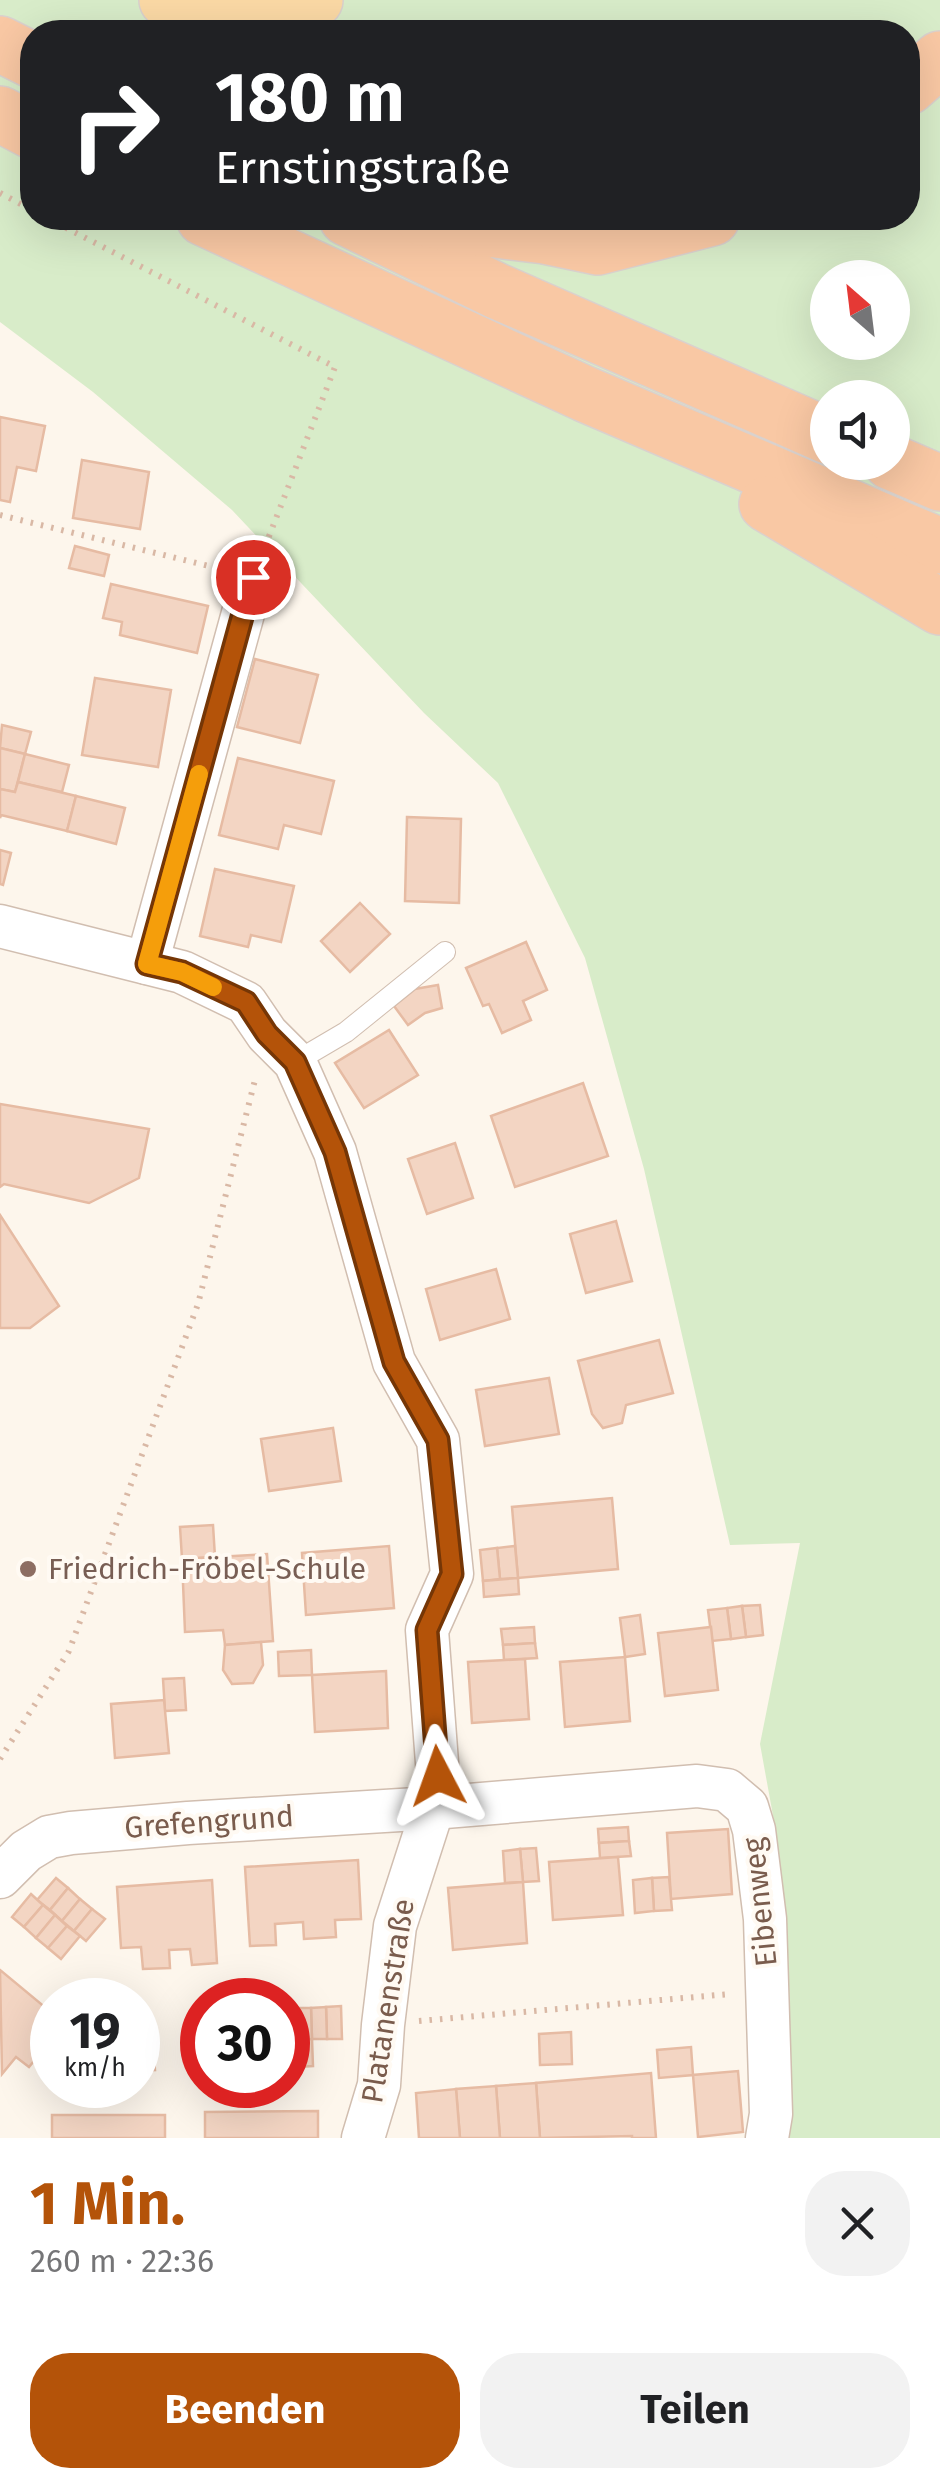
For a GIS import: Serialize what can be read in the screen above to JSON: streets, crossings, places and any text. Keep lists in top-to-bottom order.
{
  "streets": {
    "street": ["Grefengrund", "Eibenweg", "Platanenstraße"]
  },
  "crossings": [
    ["Grefengrund", "Eibenweg"],
    ["Grefengrund", "Platanenstraße"],
    ["Eibenweg", "Platanenstraße"]
  ],
  "places": ["Friedrich-Fröbel-Schule"],
  "north": "top left",
  "page": {
    "turn": ["180 m", "Ernstingstraße"],
    "speed": "19 km/h",
    "limit": "30",
    "heading": ["1 Min.", "260 m · 22:36"],
    "buttons": ["Beenden", "Teilen"]
  }
}
